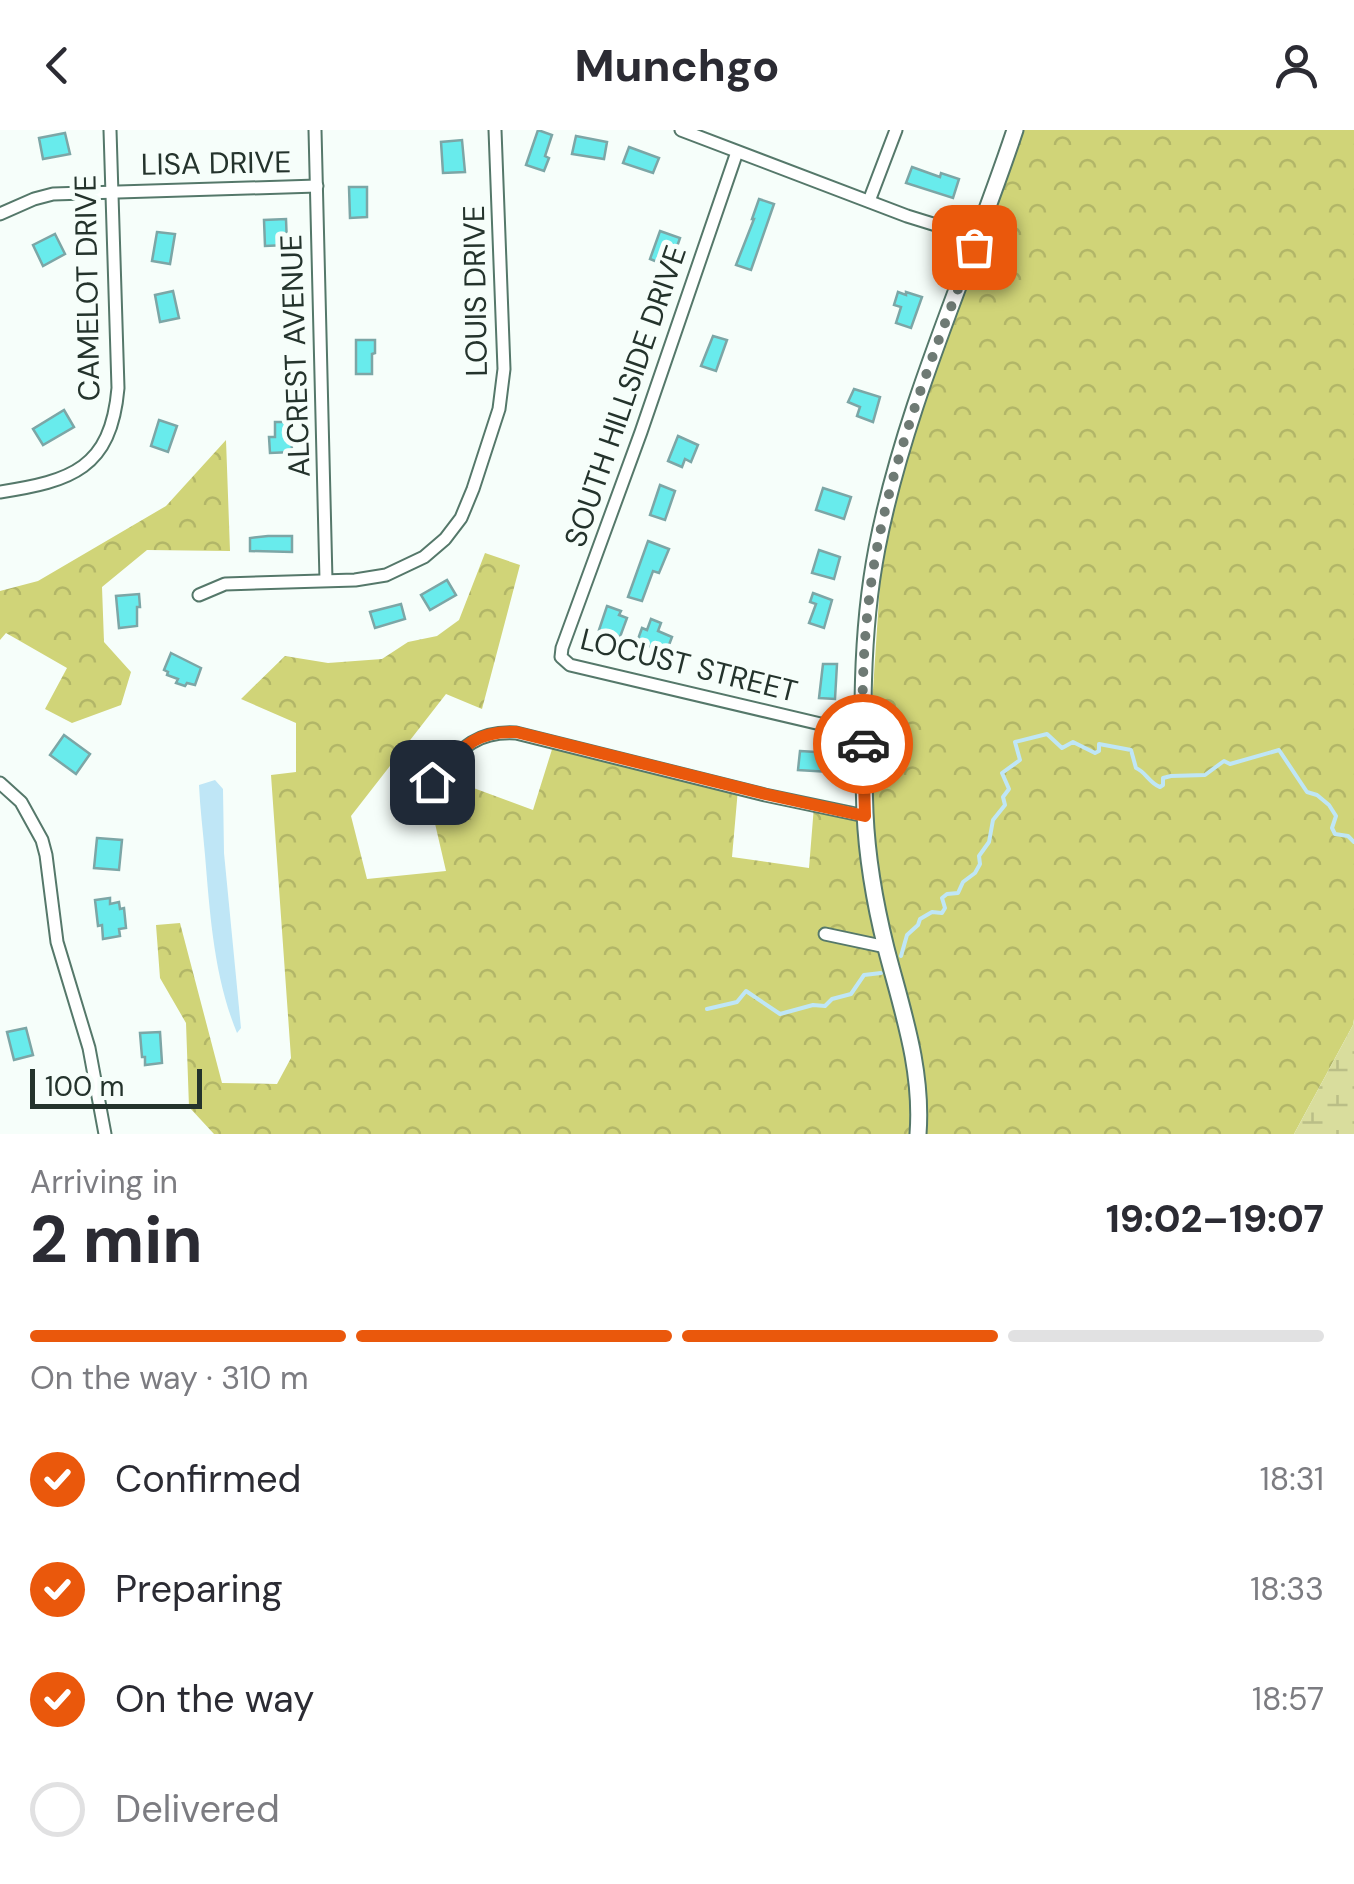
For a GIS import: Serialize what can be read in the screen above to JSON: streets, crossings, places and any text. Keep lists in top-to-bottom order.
{
  "streets": {
    "street": [
      "LISA DRIVE",
      "CAMELOT DRIVE",
      "LOUIS DRIVE",
      "ALCREST AVENUE",
      "SOUTH HILLSIDE DRIVE",
      "LOCUST STREET"
    ]
  },
  "crossings": [
    ["LISA DRIVE", "CAMELOT DRIVE"],
    ["LISA DRIVE", "ALCREST AVENUE"],
    ["LOUIS DRIVE", "ALCREST AVENUE"],
    ["SOUTH HILLSIDE DRIVE", "LOCUST STREET"]
  ],
  "scale_bar": "100 m",
  "page": {
    "header": "Munchgo",
    "scale": "100 m",
    "heading": ["2 min", "Arriving in", "19:02–19:07"],
    "bar": "On the way · 310 m",
    "list": [
      ["Confirmed", "18:31"],
      ["Preparing", "18:33"],
      ["On the way", "18:57"],
      "Delivered"
    ]
  }
}
